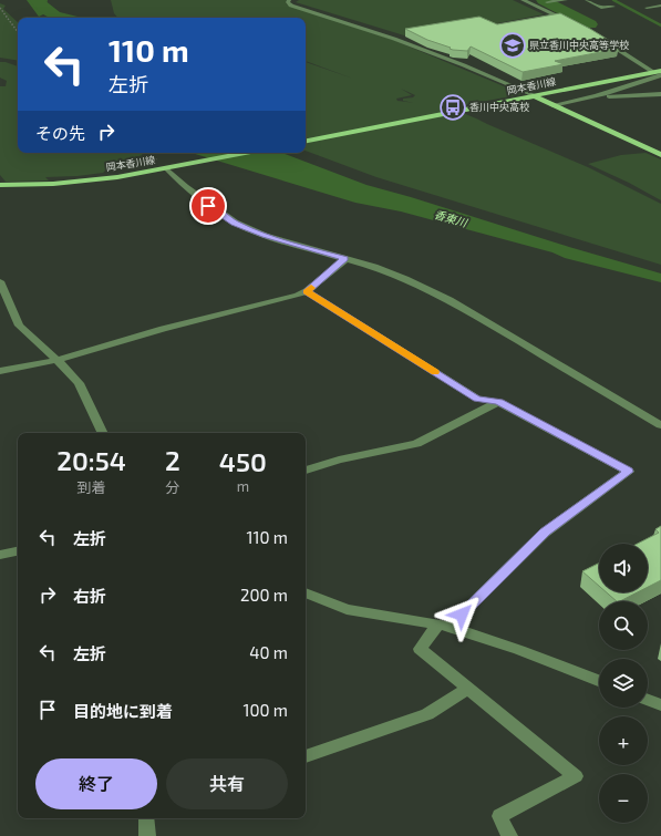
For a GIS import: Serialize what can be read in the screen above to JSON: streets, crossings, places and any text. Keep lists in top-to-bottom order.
{
  "streets": {
    "main road": ["岡本香川線"]
  },
  "water": ["香東川"],
  "places": {
    "school or university": ["県立香川中央高等学校"],
    "bus stop": ["香川中央高校"]
  },
  "page": {
    "turn": ["110 m", "左折"],
    "then": "その先",
    "eta": [
      "20:54",
      "到着",
      "2",
      "分",
      "450",
      "m"
    ],
    "list": [
      {
        "name": "左折",
        "value": "110 m"
      },
      {
        "name": "右折",
        "value": "200 m"
      },
      {
        "name": "左折",
        "value": "40 m"
      },
      {
        "name": "目的地に到着",
        "value": "100 m"
      }
    ],
    "map_buttons": ["+", "−"],
    "buttons": ["終了", "共有"]
  }
}
